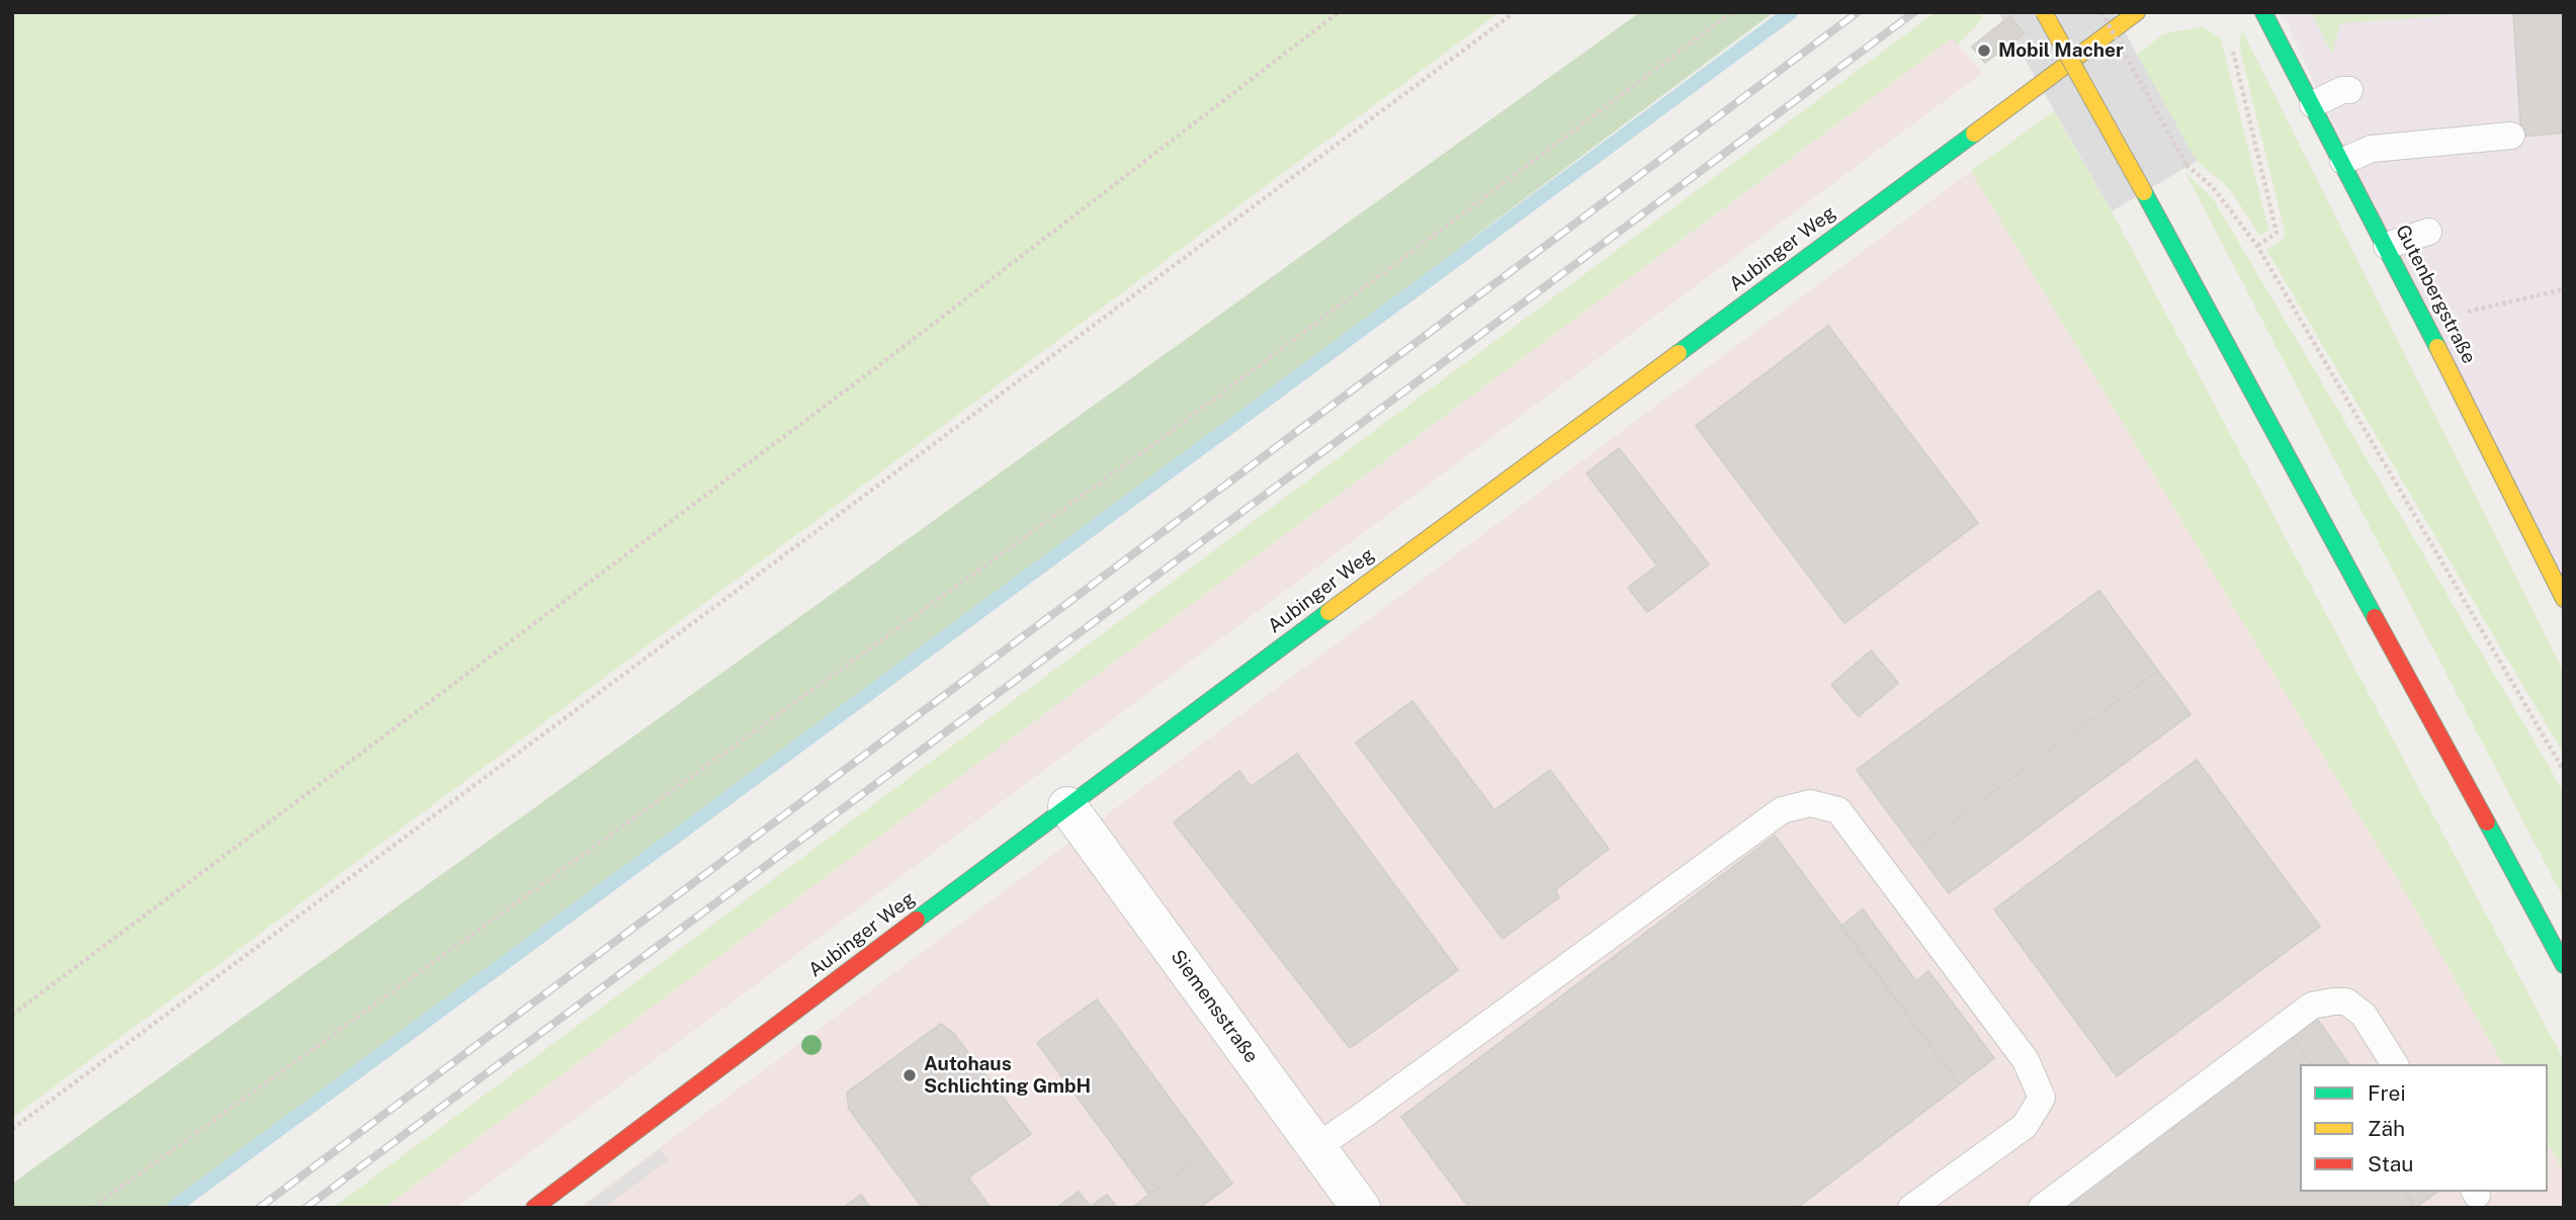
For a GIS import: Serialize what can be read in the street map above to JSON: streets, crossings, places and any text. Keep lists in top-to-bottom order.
{
  "streets": {
    "street": ["Aubinger Weg", "Gutenbergstraße", "Siemensstraße"]
  },
  "crossings": [
    ["Aubinger Weg", "Siemensstraße"]
  ],
  "places": ["Mobil Macher", "Autohaus Schlichting GmbH"],
  "legend": ["Frei", "Zäh", "Stau"]
}
